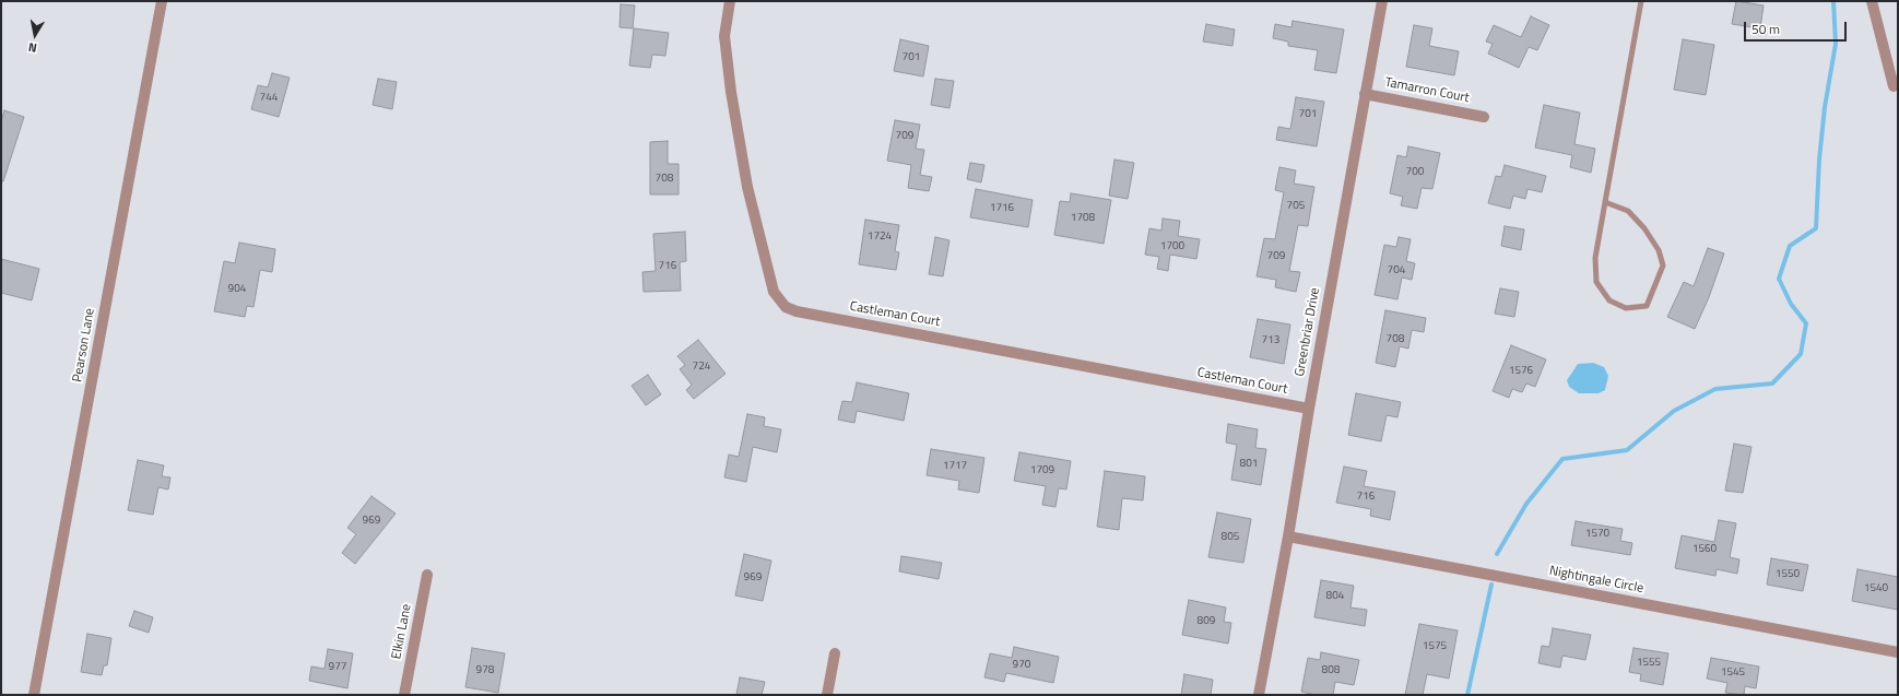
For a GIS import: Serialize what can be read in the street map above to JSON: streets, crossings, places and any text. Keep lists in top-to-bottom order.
{
  "streets": {
    "street": [
      "Tamarron Court",
      "Castleman Court",
      "Greenbriar Drive",
      "Pearson Lane",
      "Nightingale Circle",
      "Elkin Lane"
    ]
  },
  "crossings": [
    ["Tamarron Court", "Greenbriar Drive"],
    ["Castleman Court", "Greenbriar Drive"],
    ["Greenbriar Drive", "Nightingale Circle"]
  ],
  "house_numbers": [
    "701",
    "744",
    "701",
    "709",
    "700",
    "708",
    "705",
    "1716",
    "1708",
    "1724",
    "1700",
    "709",
    "716",
    "704",
    "904",
    "708",
    "713",
    "724",
    "1576",
    "801",
    "1717",
    "1709",
    "716",
    "969",
    "1570",
    "805",
    "1560",
    "1550",
    "969",
    "1540",
    "804",
    "809",
    "1575",
    "1555",
    "970",
    "977",
    "978",
    "808",
    "1545"
  ],
  "scale_bar": "50 m",
  "north": "bottom"
}
